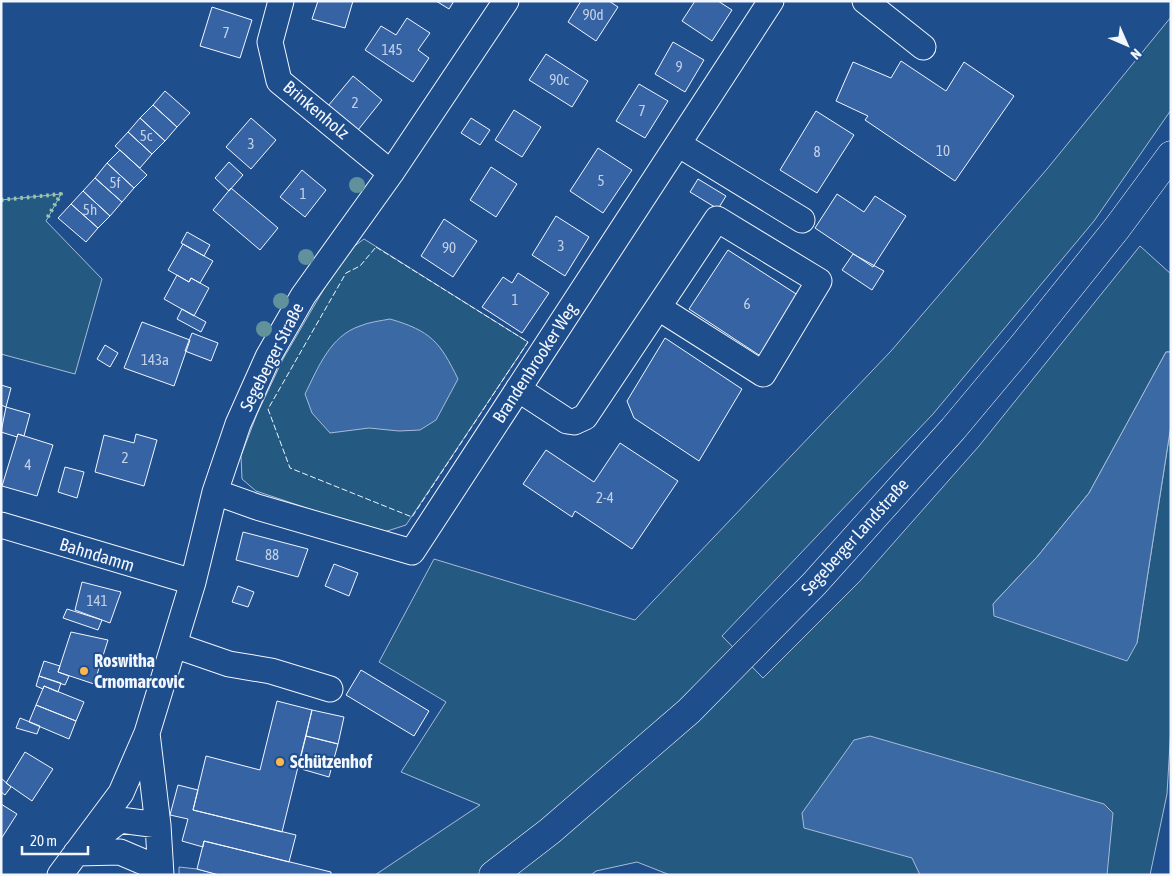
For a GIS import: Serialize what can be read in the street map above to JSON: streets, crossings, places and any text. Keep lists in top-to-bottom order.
{
  "streets": {
    "main road": ["Segeberger Landstraße"],
    "street": [
      "Brinkenholz",
      "Segeberger Straße",
      "Brandenbrooker Weg",
      "Bahndamm"
    ]
  },
  "crossings": [
    ["Brinkenholz", "Segeberger Straße"],
    ["Segeberger Straße", "Brandenbrooker Weg"],
    ["Segeberger Straße", "Bahndamm"]
  ],
  "places": ["Roswitha Crnomarcovic", "Schützenhof"],
  "house_numbers": [
    "90d",
    "7",
    "145",
    "9",
    "90c",
    "2",
    "7",
    "5c",
    "3",
    "10",
    "8",
    "5",
    "5f",
    "1",
    "5h",
    "3",
    "90",
    "1",
    "6",
    "143a",
    "2",
    "4",
    "2-4",
    "88",
    "141"
  ],
  "scale_bar": "20 m",
  "north": "bottom right"
}
